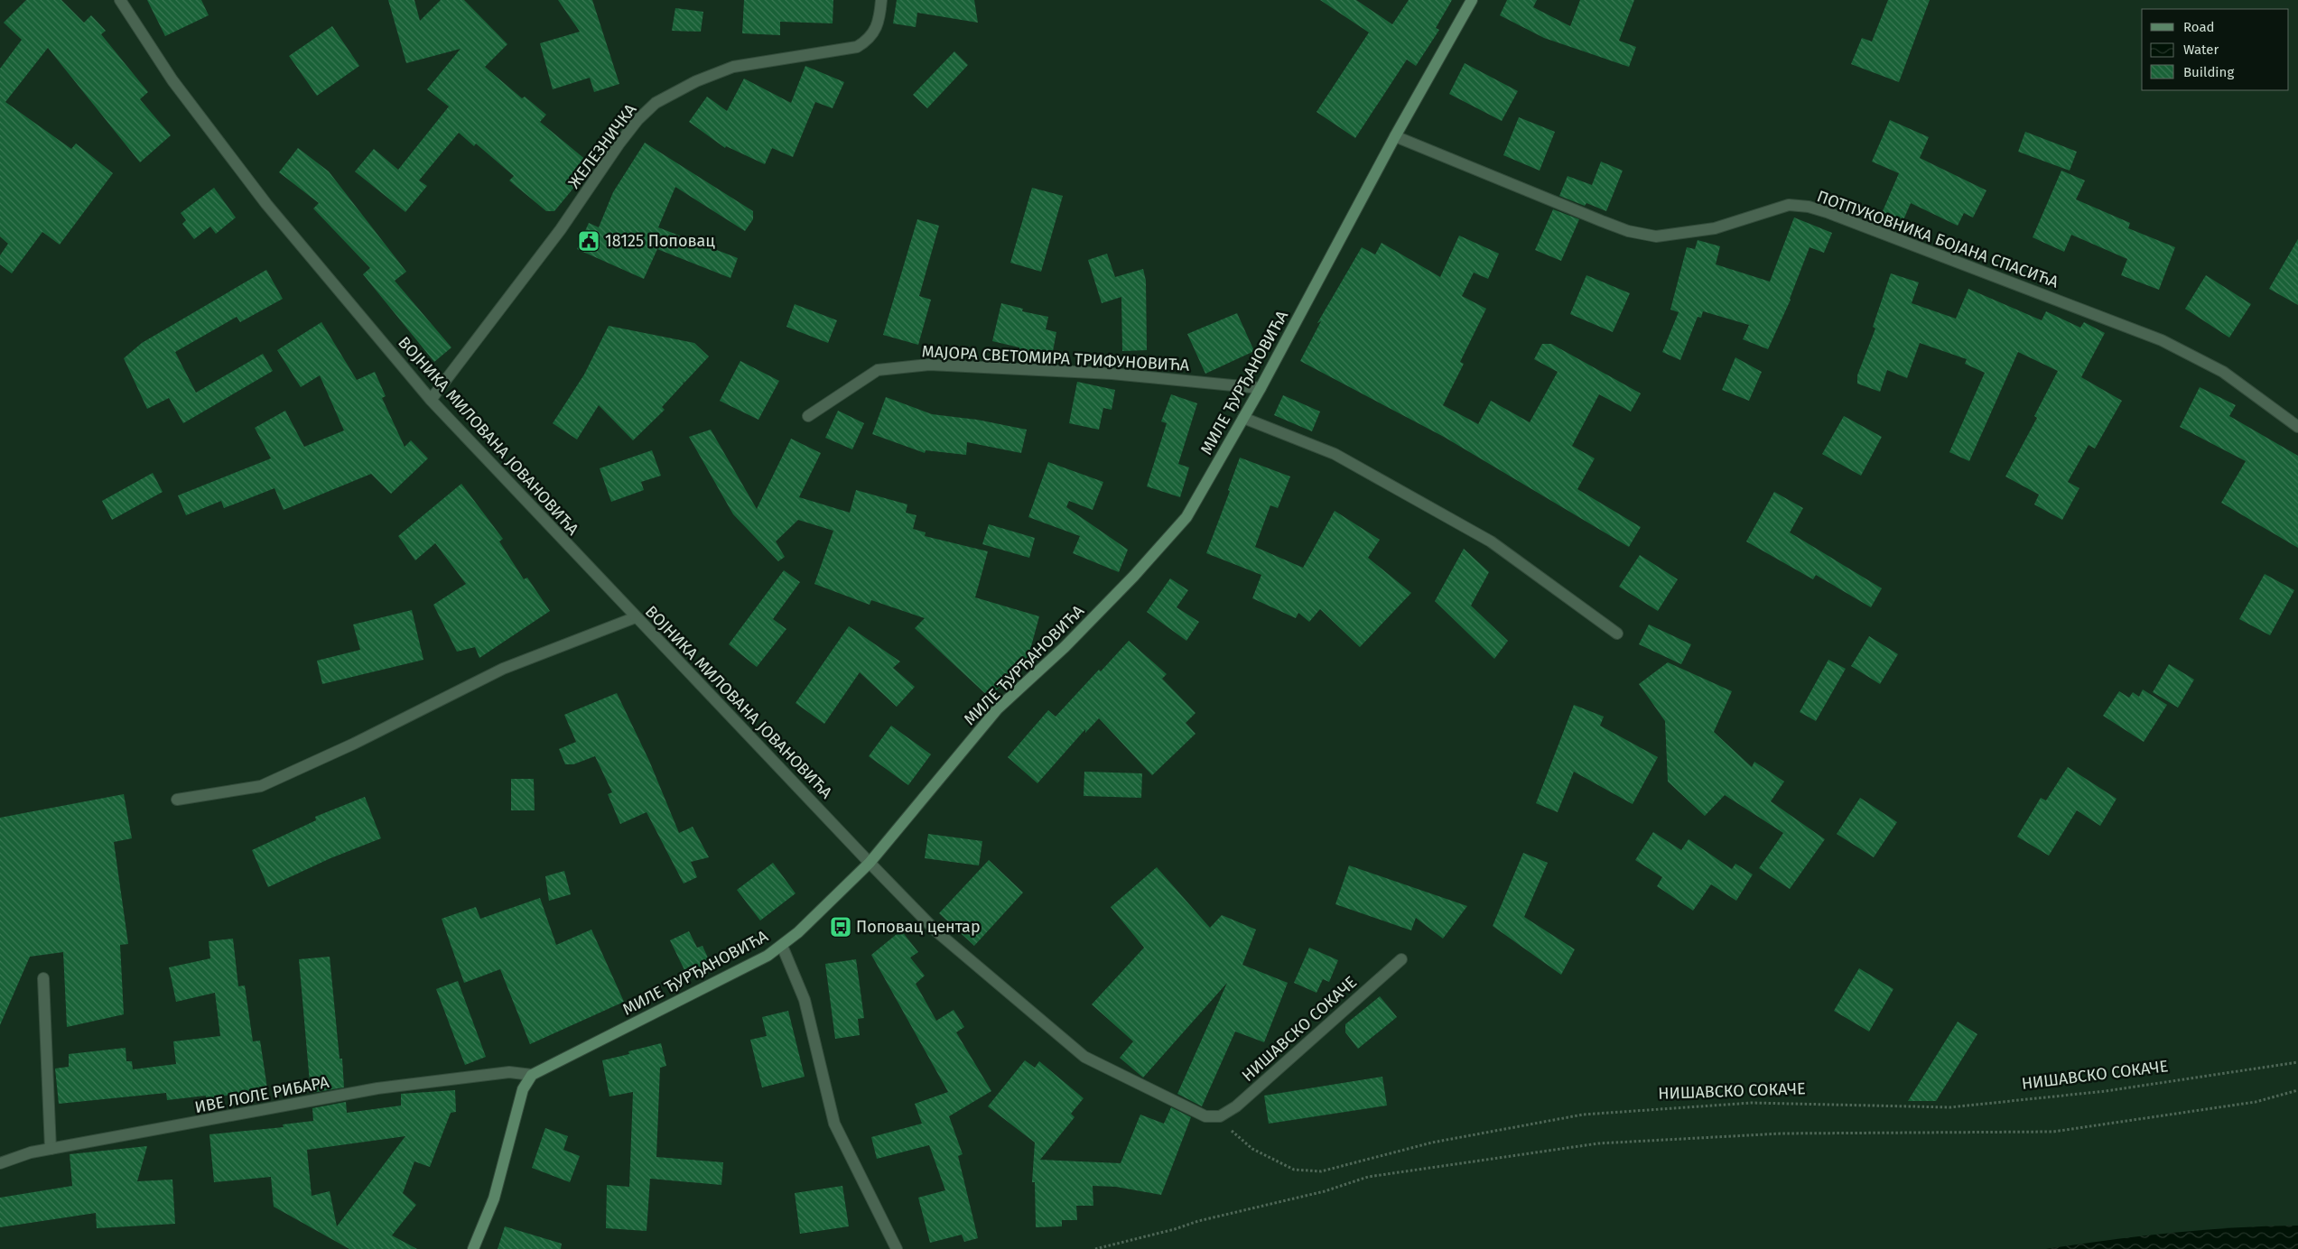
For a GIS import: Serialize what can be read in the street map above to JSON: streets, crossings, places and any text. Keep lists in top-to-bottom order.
{
  "streets": {
    "street": [
      "ЖЕЛЕЗНИЧКА",
      "ПОТПУКОВНИКА БОЈАНА СПАСИЋА",
      "МАЈОРА СВЕТОМИРА ТРИФУНОВИЋА",
      "МИЛЕ ЂУРЂАНОВИЋА",
      "ВОЈНИКА МИЛОВАНА ЈОВАНОВИЋА",
      "НИШАВСКО СОКАЧЕ",
      "ИВЕ ЛОЛЕ РИБАРА"
    ]
  },
  "crossings": [
    ["ЖЕЛЕЗНИЧКА", "ВОЈНИКА МИЛОВАНА ЈОВАНОВИЋА"],
    ["ПОТПУКОВНИКА БОЈАНА СПАСИЋА", "МИЛЕ ЂУРЂАНОВИЋА"],
    ["МАЈОРА СВЕТОМИРА ТРИФУНОВИЋА", "МИЛЕ ЂУРЂАНОВИЋА"],
    ["МИЛЕ ЂУРЂАНОВИЋА", "ВОЈНИКА МИЛОВАНА ЈОВАНОВИЋА"],
    ["МИЛЕ ЂУРЂАНОВИЋА", "ИВЕ ЛОЛЕ РИБАРА"]
  ],
  "places": {
    "public building": ["18125 Поповац"],
    "bus stop": ["Поповац центар"]
  },
  "legend": ["Road", "Water", "Building"]
}
